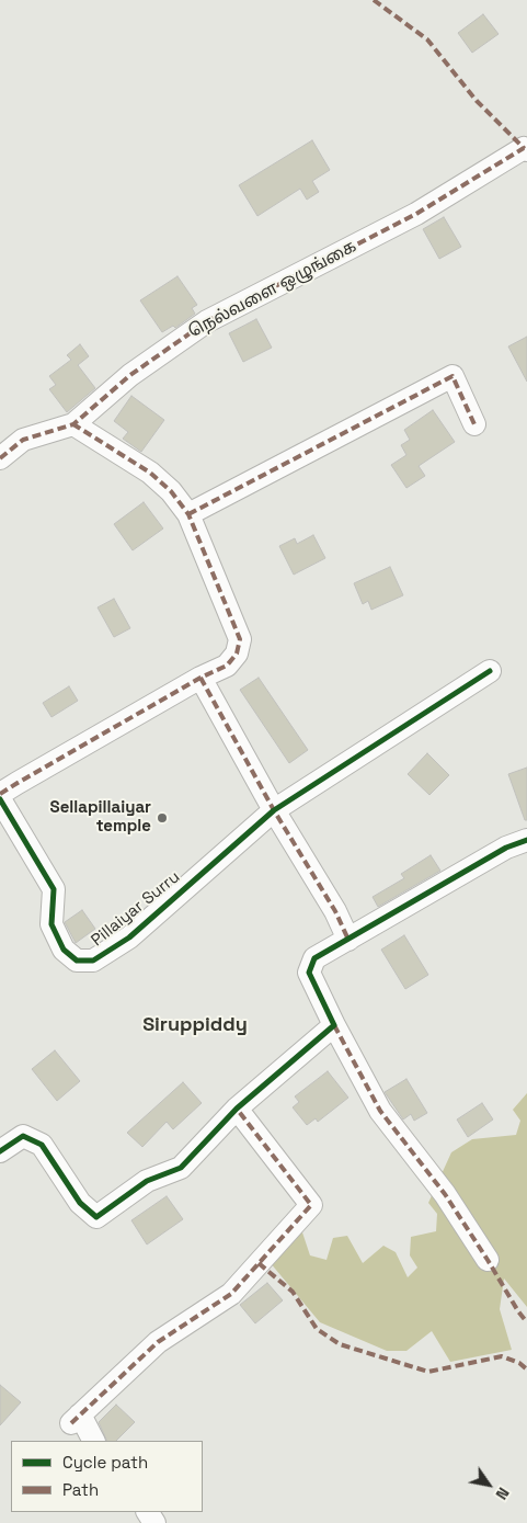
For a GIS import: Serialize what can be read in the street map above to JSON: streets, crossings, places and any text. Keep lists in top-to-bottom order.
{
  "streets": {
    "street": ["நெல்வளை ஒழுங்கை", "Pillaiyar Surru"]
  },
  "districts": ["Siruppiddy"],
  "places": ["Sellapillaiyar temple"],
  "legend": ["Cycle path", "Path"],
  "north": "bottom right"
}
